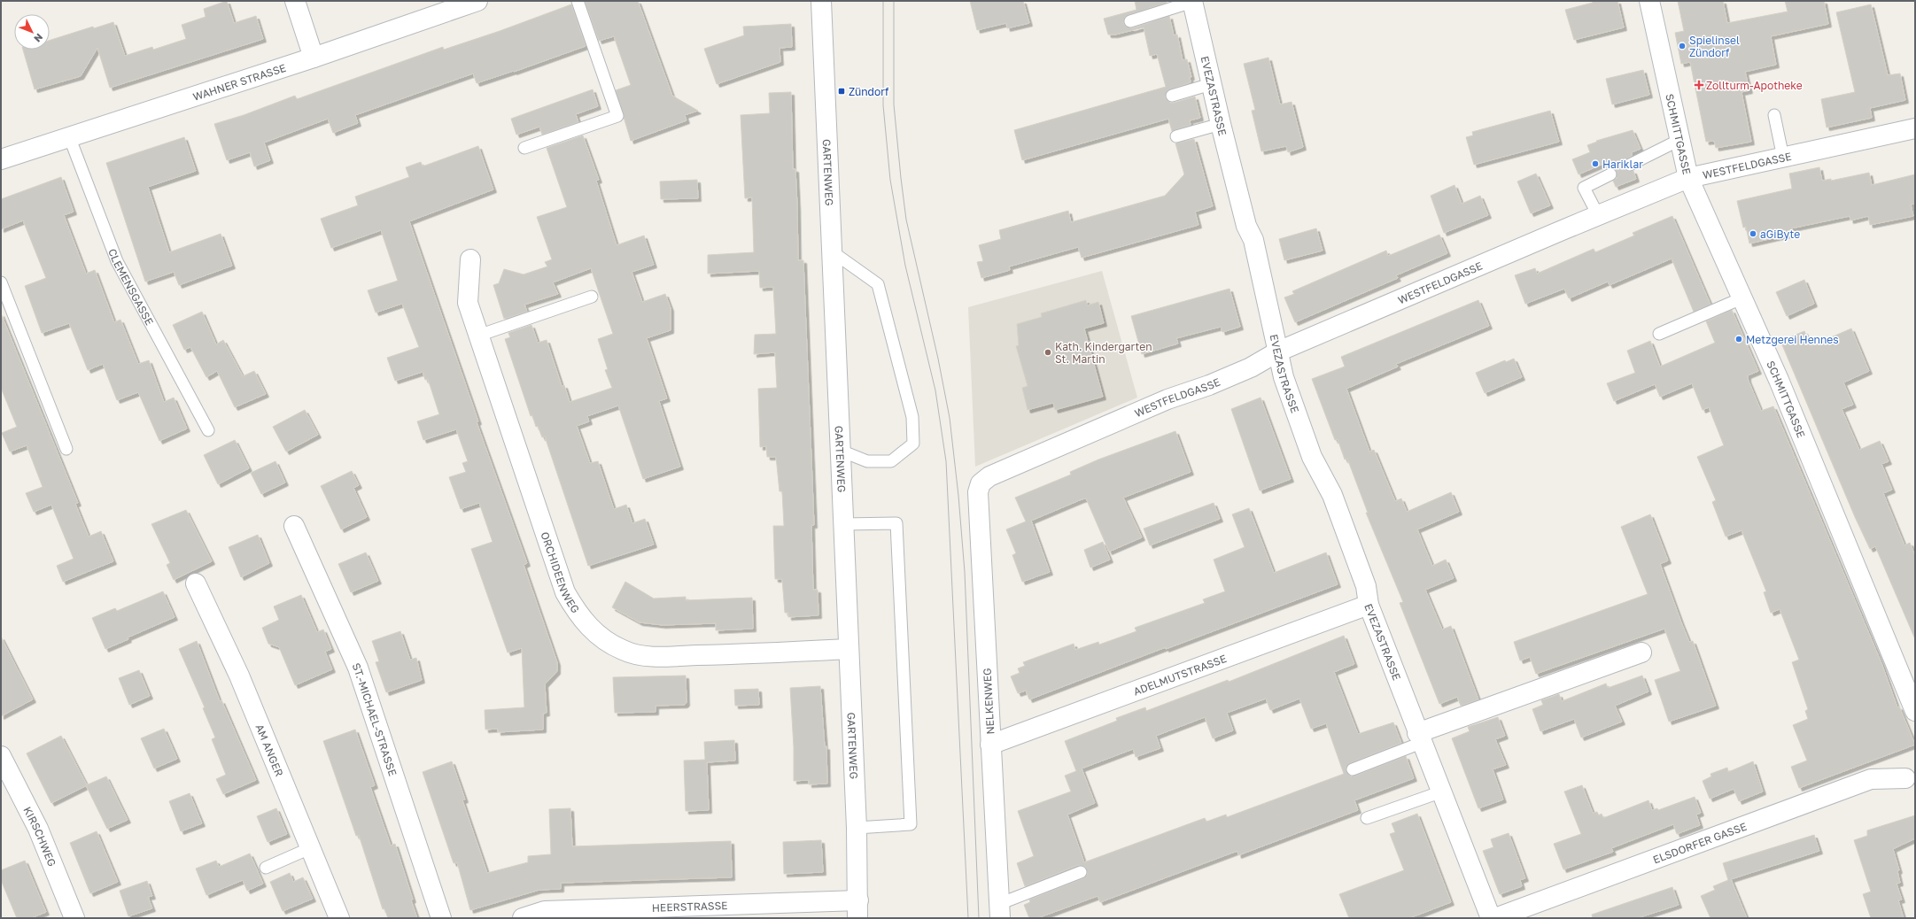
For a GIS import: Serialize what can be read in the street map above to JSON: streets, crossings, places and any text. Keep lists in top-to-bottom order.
{
  "streets": {
    "street": [
      "WAHNER STRASSE",
      "EVEZASTRASSE",
      "SCHMITTGASSE",
      "WESTFELDGASSE",
      "GARTENWEG",
      "ORCHIDEENWEG",
      "ADELMUTSTRASSE",
      "NELKENWEG",
      "ST.-MICHAEL-STRASSE",
      "AM ANGER",
      "KIRSCHWEG",
      "ELSDORFER GASSE",
      "HEERSTRASSE"
    ],
    "lane": ["CLEMENSGASSE"]
  },
  "crossings": [
    ["WAHNER STRASSE", "CLEMENSGASSE"],
    ["EVEZASTRASSE", "WESTFELDGASSE"],
    ["EVEZASTRASSE", "ADELMUTSTRASSE"],
    ["SCHMITTGASSE", "WESTFELDGASSE"],
    ["WESTFELDGASSE", "NELKENWEG"],
    ["GARTENWEG", "ORCHIDEENWEG"],
    ["GARTENWEG", "HEERSTRASSE"],
    ["ADELMUTSTRASSE", "NELKENWEG"]
  ],
  "places": {
    "other": [
      "Spielinsel Zündorf",
      "Hariklar",
      "aGiByte",
      "Metzgerei Hennes",
      "Kath. Kindergarten St. Martin"
    ],
    "health": ["Zollturm-Apotheke"],
    "transit": ["Zündorf"]
  },
  "north": "bottom right"
}
